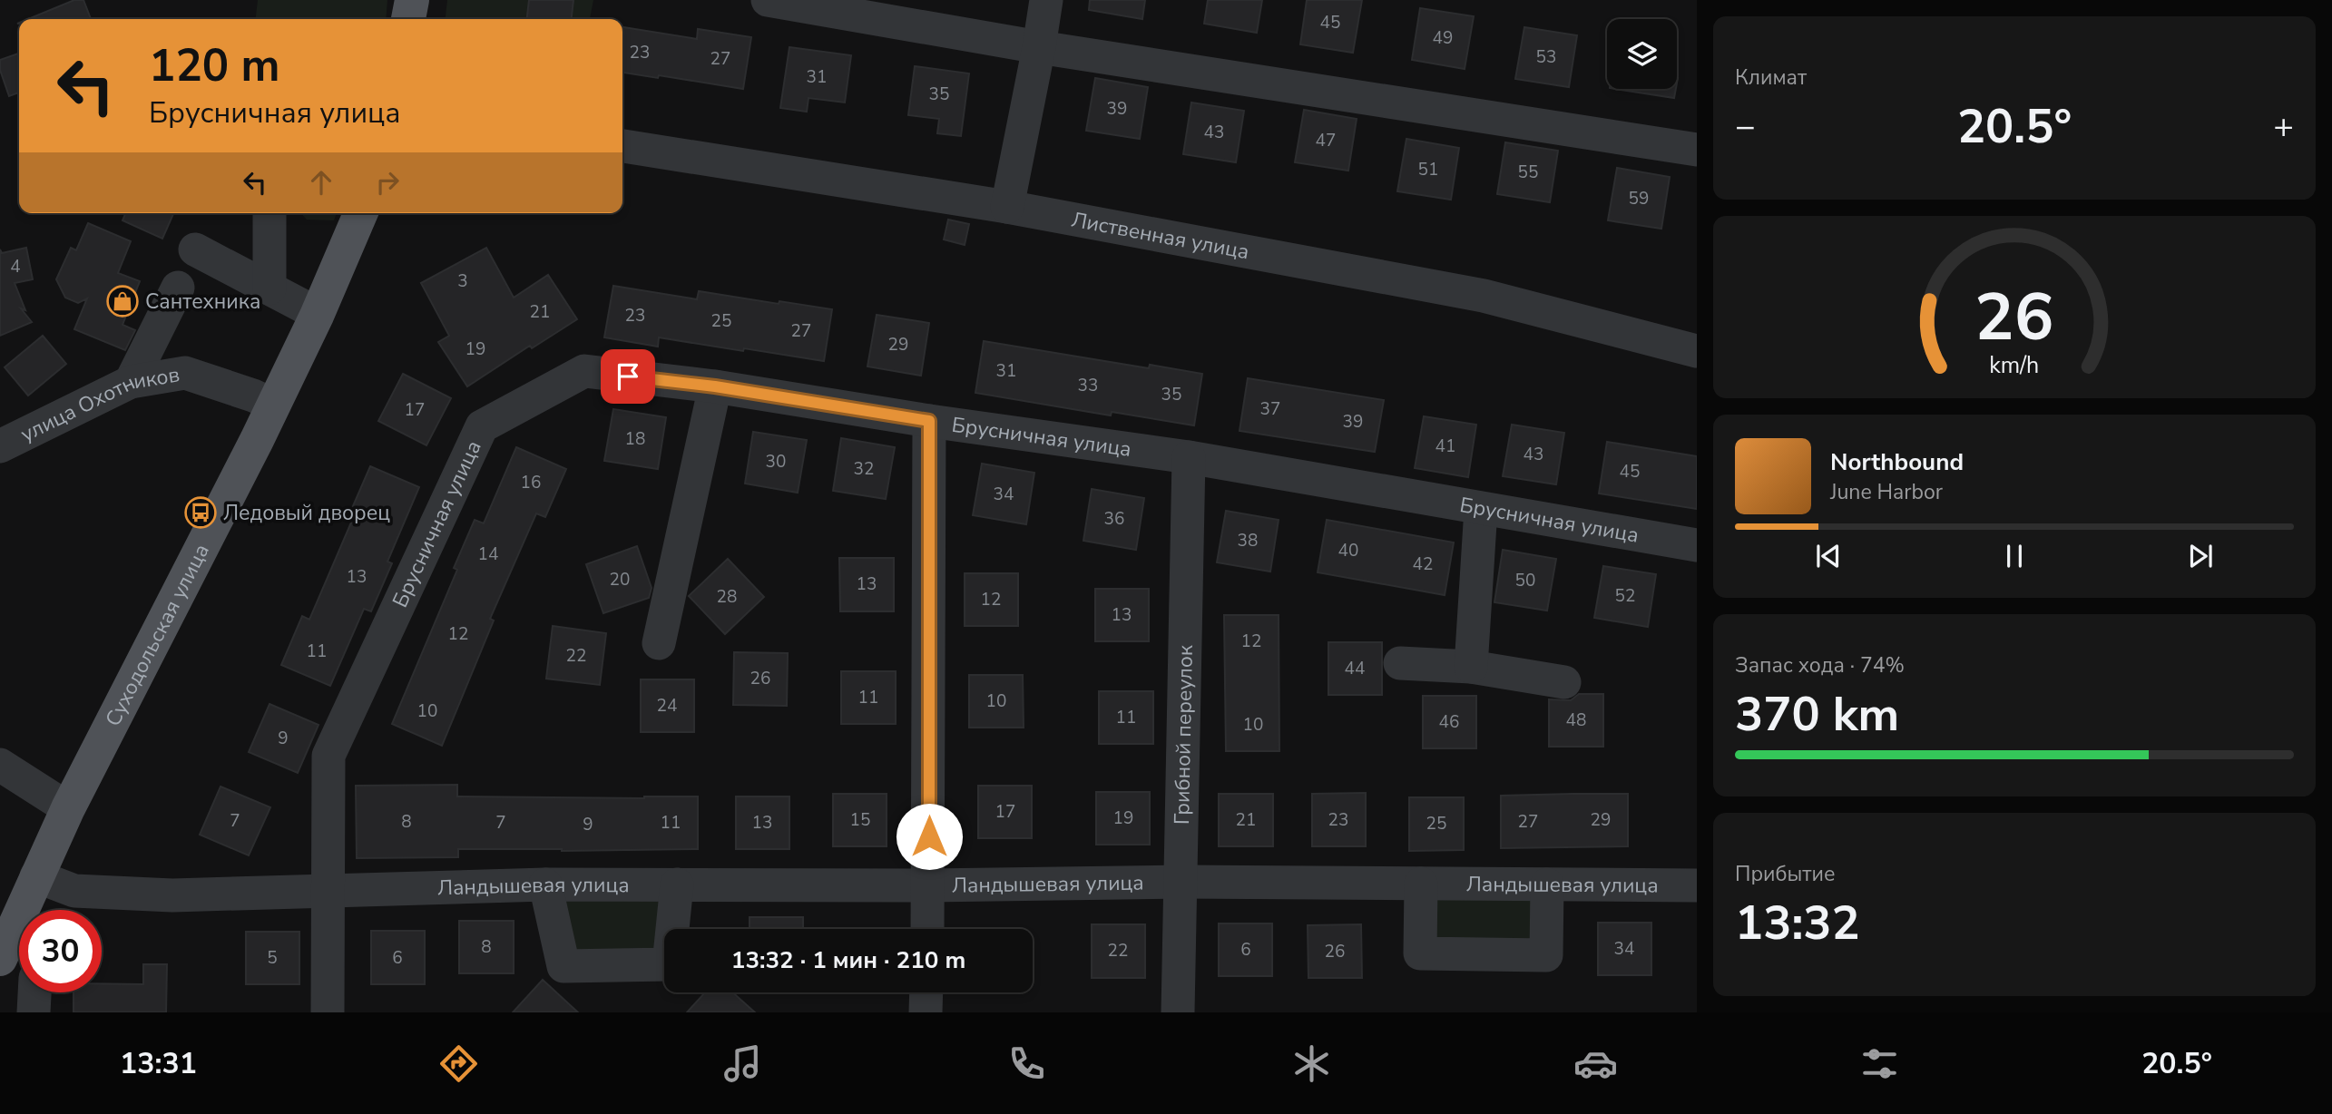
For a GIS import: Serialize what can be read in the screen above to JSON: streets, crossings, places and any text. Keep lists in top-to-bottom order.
{
  "streets": {
    "main road": ["Суходольская улица"],
    "street": [
      "Лиственная улица",
      "улица Охотников",
      "Брусничная улица",
      "Грибной переулок",
      "Ландышевая улица"
    ]
  },
  "crossings": [
    ["улица Охотников", "Суходольская улица"],
    ["Брусничная улица", "Грибной переулок"],
    ["Брусничная улица", "Ландышевая улица"],
    ["Суходольская улица", "Ландышевая улица"],
    ["Грибной переулок", "Ландышевая улица"]
  ],
  "places": {
    "shop": ["Сантехника"],
    "bus stop": ["Ледовый дворец"]
  },
  "house_numbers": [
    "45",
    "49",
    "23",
    "53",
    "27",
    "31",
    "35",
    "39",
    "43",
    "47",
    "51",
    "55",
    "59",
    "4",
    "3",
    "21",
    "23",
    "25",
    "27",
    "29",
    "19",
    "31",
    "33",
    "35",
    "37",
    "17",
    "39",
    "18",
    "41",
    "43",
    "30",
    "32",
    "45",
    "16",
    "34",
    "36",
    "38",
    "40",
    "14",
    "42",
    "13",
    "20",
    "50",
    "13",
    "52",
    "28",
    "12",
    "13",
    "12",
    "12",
    "11",
    "22",
    "44",
    "26",
    "11",
    "10",
    "24",
    "10",
    "11",
    "48",
    "46",
    "10",
    "9",
    "17",
    "19",
    "15",
    "21",
    "23",
    "29",
    "7",
    "8",
    "27",
    "7",
    "11",
    "13",
    "25",
    "9",
    "8",
    "34",
    "6",
    "22",
    "26",
    "5",
    "6"
  ],
  "page": {
    "tile": [
      "Климат",
      ["Запас хода · 74%", "370 km"],
      ["Прибытие", "13:32"]
    ],
    "turn": ["120 m", "Брусничная улица"],
    "heat": ["−", "20.5°", "+"],
    "song": ["Northbound", "June Harbor"],
    "limit": "30",
    "trip": "13:32 · 1 мин · 210 m",
    "tabs": ["13:31", "20.5°"],
    "gauge": ["26", "km/h"]
  }
}
